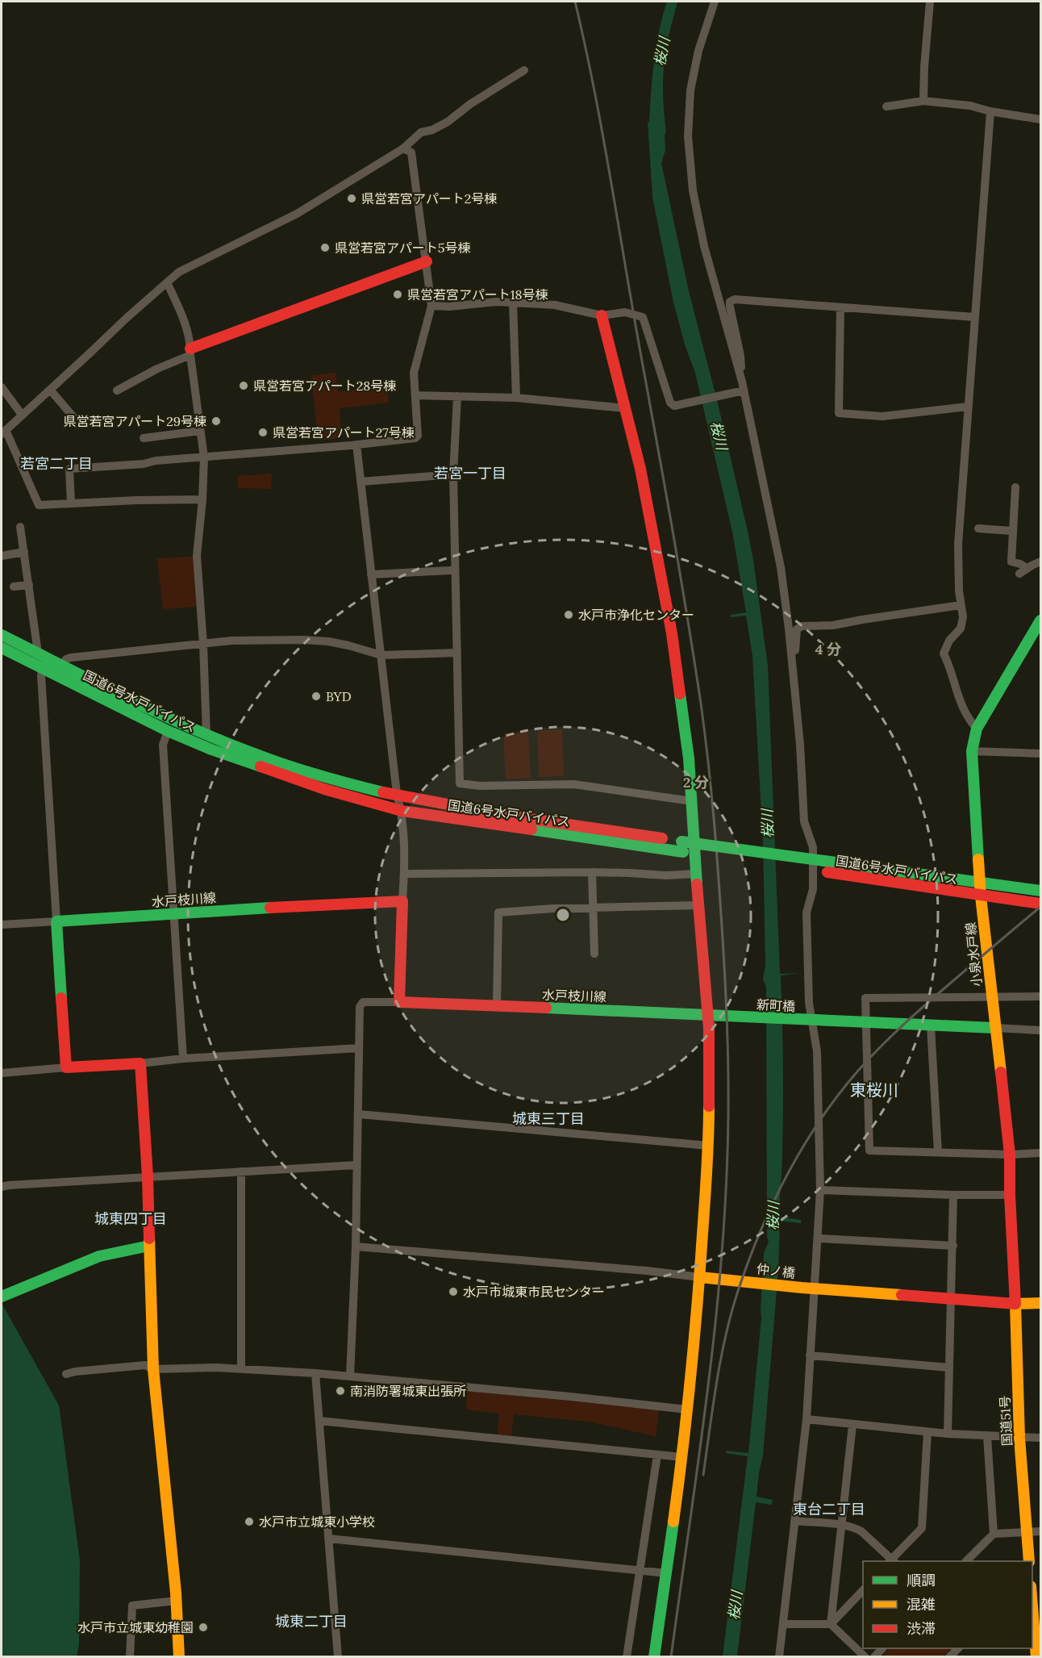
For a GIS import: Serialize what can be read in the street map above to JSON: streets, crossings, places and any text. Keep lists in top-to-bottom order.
{
  "streets": {
    "main road": [
      "国道6号水戸バイパス",
      "水戸枝川線",
      "小泉水戸線",
      "新町橋",
      "仲ノ橋",
      "国道51号"
    ]
  },
  "crossings": [
    ["国道6号水戸バイパス", "小泉水戸線"],
    ["水戸枝川線", "新町橋"],
    ["小泉水戸線", "仲ノ橋"],
    ["小泉水戸線", "国道51号"],
    ["仲ノ橋", "国道51号"]
  ],
  "districts": [
    "若宮二丁目",
    "若宮一丁目",
    "東桜川",
    "城東三丁目",
    "城東四丁目",
    "東台二丁目",
    "城東二丁目"
  ],
  "water": ["桜川"],
  "places": [
    "県営若宮アパート2号棟",
    "県営若宮アパート5号棟",
    "県営若宮アパート18号棟",
    "県営若宮アパート28号棟",
    "県営若宮アパート29号棟",
    "県営若宮アパート27号棟",
    "水戸市浄化センター",
    "BYD",
    "水戸市城東市民センター",
    "南消防署城東出張所",
    "水戸市立城東小学校",
    "水戸市立城東幼稚園"
  ],
  "legend": ["順調", "混雑", "渋滞"],
  "rings": ["4 分", "2 分"]
}
